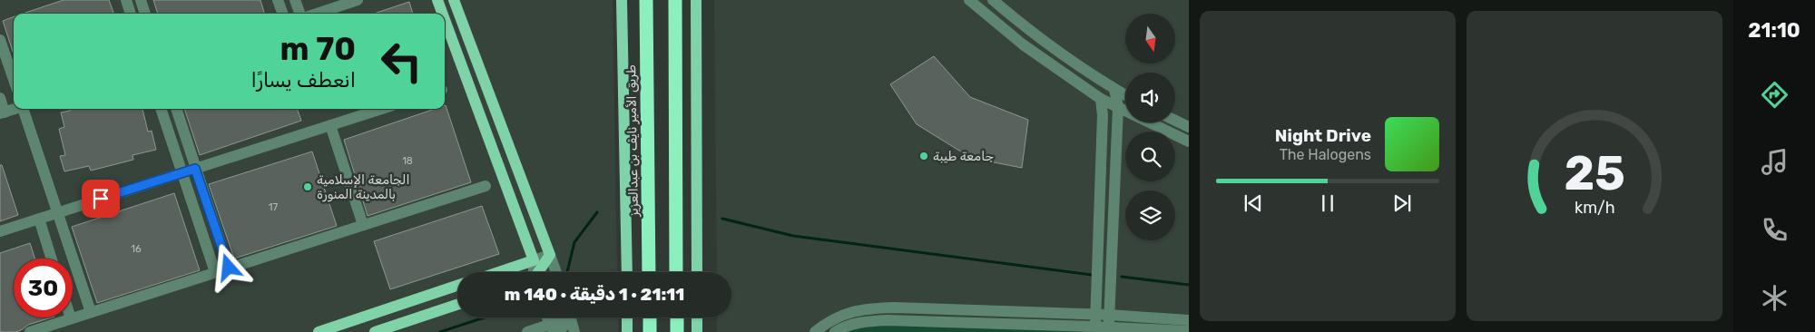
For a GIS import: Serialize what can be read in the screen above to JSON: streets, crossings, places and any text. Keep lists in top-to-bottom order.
{
  "streets": {
    "highway": ["طريق الأمير نايف بن عبدالعزيز"]
  },
  "places": ["جامعة طيبة", "الجامعة الإسلامية بالمدينة المنورة"],
  "house_numbers": ["18", "17", "16"],
  "north": "bottom",
  "page": {
    "tabs": "21:10",
    "turn": ["70 m", "انعطف يسارًا"],
    "song": ["Night Drive", "The Halogens"],
    "limit": "30",
    "trip": "21:11 · 1 دقيقة · 140 m",
    "gauge": ["25", "km/h"]
  }
}
